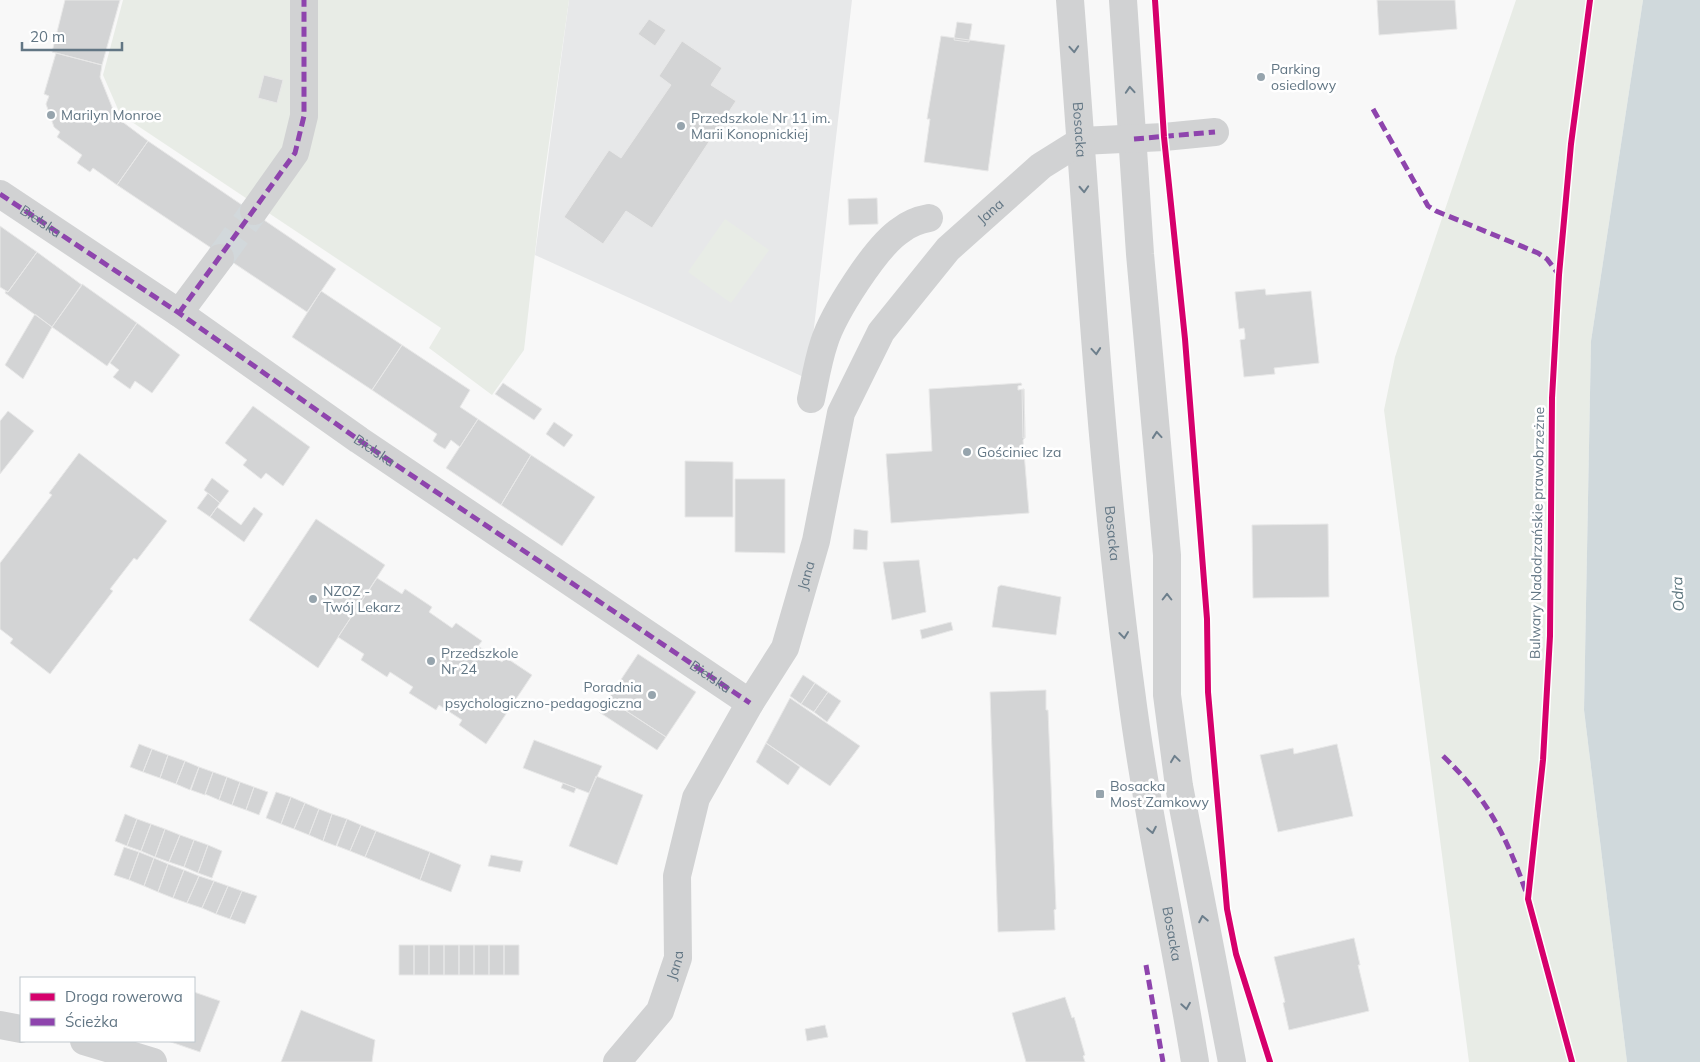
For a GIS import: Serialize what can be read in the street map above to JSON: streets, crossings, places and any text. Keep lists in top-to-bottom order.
{
  "streets": {
    "street": ["Bosacka", "Jana", "Bielska"],
    "cycle path": ["Bulwary Nadodrzańskie prawobrzeżne"]
  },
  "crossings": [
    ["Bosacka", "Jana"],
    ["Jana", "Bielska"]
  ],
  "water": ["Odra"],
  "places": {
    "other": [
      "Parking osiedlowy",
      "Marilyn Monroe",
      "Przedszkole Nr 11 im. Marii Konopnickiej",
      "Gościniec Iza",
      "NZOZ - Twój Lekarz",
      "Przedszkole Nr 24",
      "Poradnia psychologiczno-pedagogiczna"
    ],
    "transit": ["Bosacka Most Zamkowy"]
  },
  "legend": ["Droga rowerowa", "Ścieżka"],
  "scale_bar": "20 m"
}
